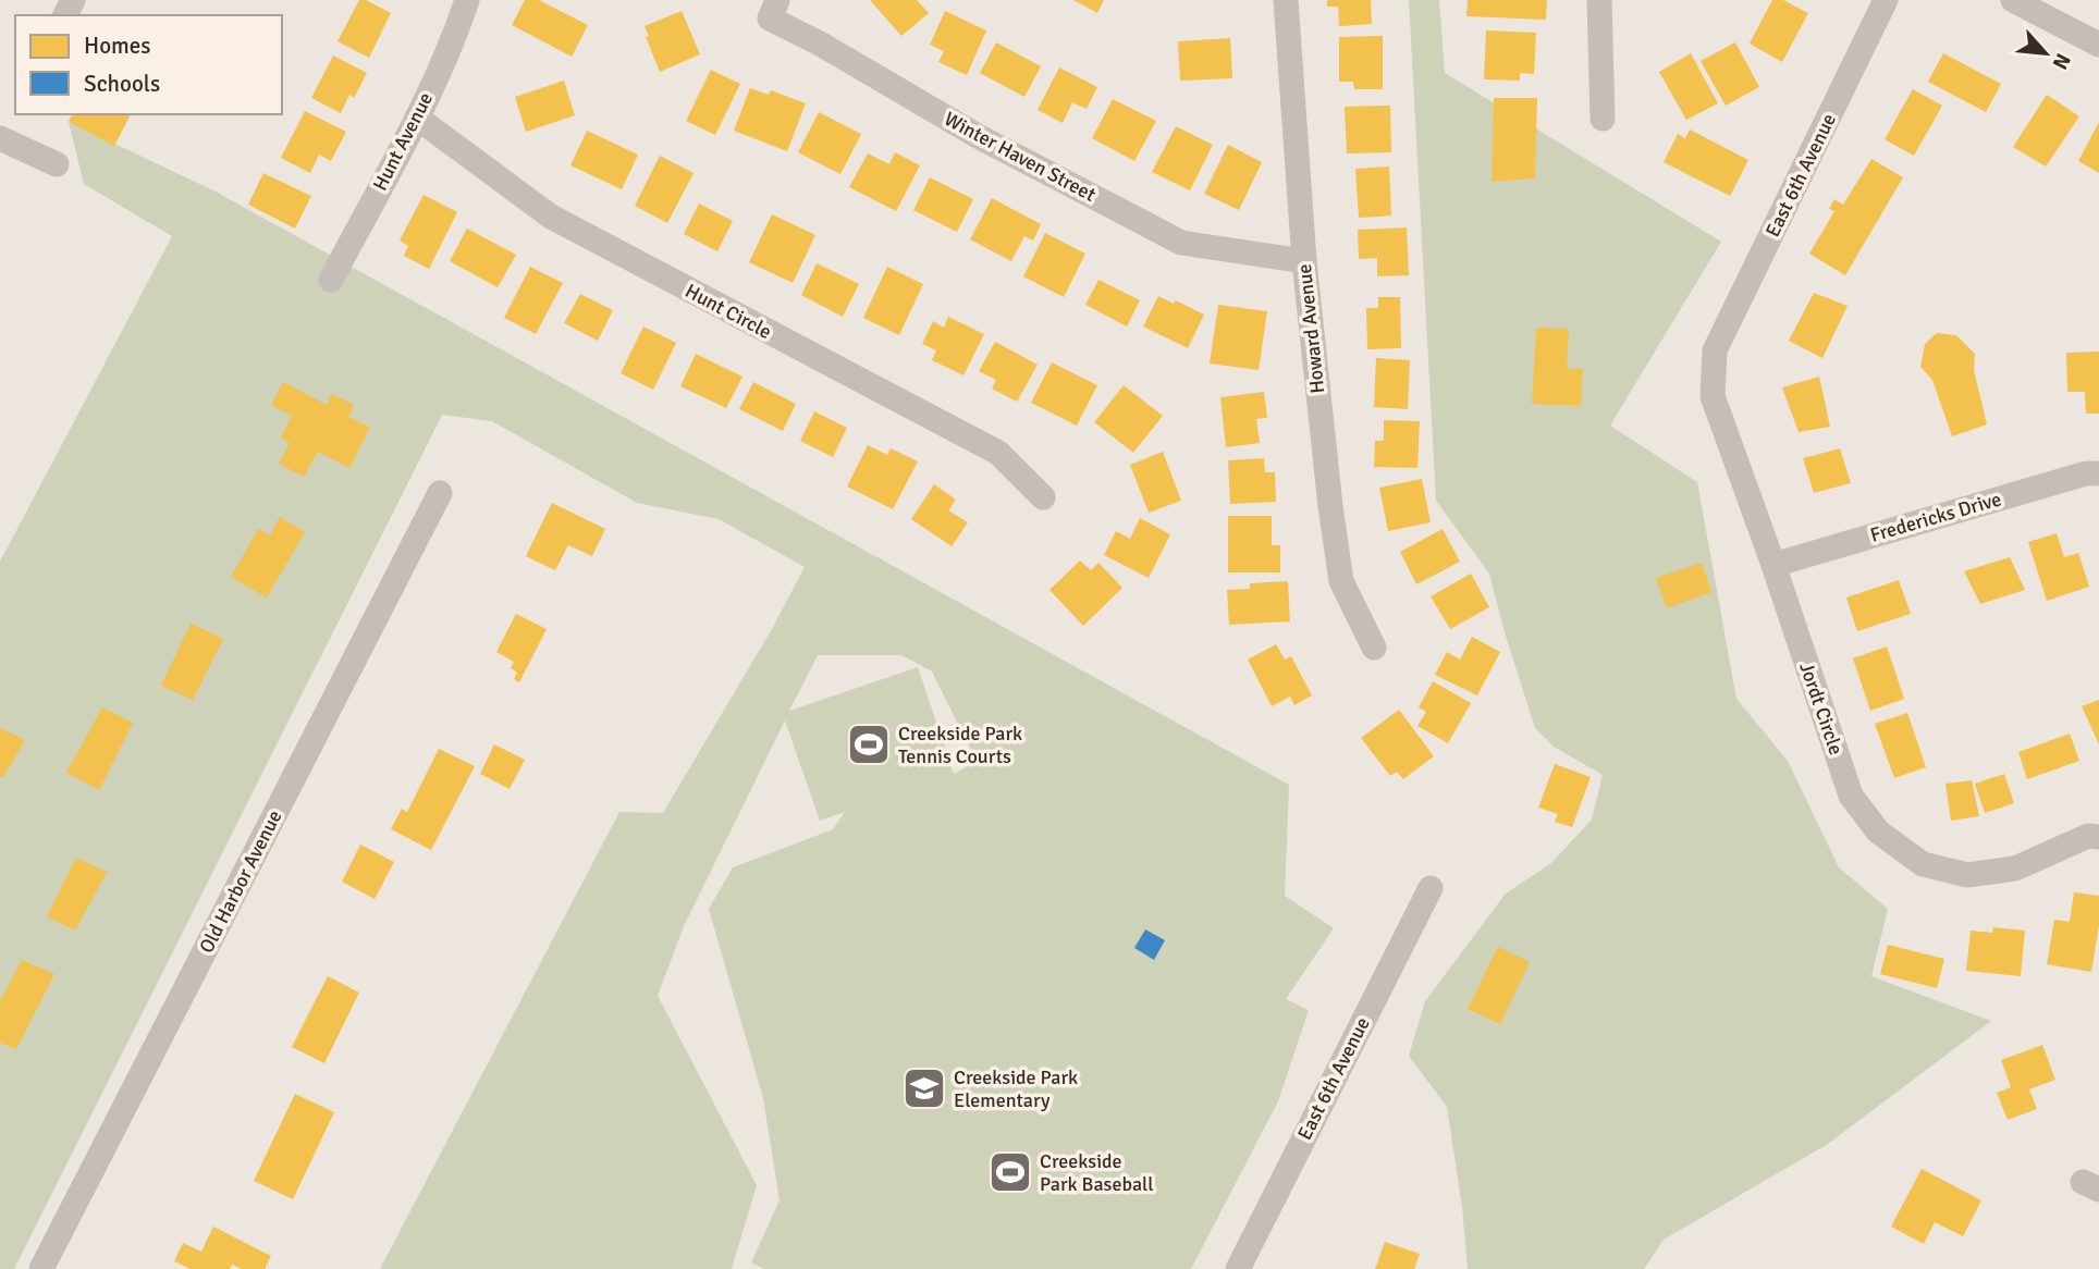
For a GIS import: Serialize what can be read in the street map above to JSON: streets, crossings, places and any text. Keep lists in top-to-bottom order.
{
  "streets": {
    "street": [
      "Hunt Avenue",
      "Winter Haven Street",
      "East 6th Avenue",
      "Hunt Circle",
      "Howard Avenue",
      "Fredericks Drive",
      "Jordt Circle",
      "Old Harbor Avenue"
    ]
  },
  "crossings": [
    ["Hunt Avenue", "Hunt Circle"],
    ["Winter Haven Street", "Howard Avenue"],
    ["East 6th Avenue", "Jordt Circle"],
    ["Fredericks Drive", "Jordt Circle"]
  ],
  "places": {
    "sports": ["Creekside Park Tennis Courts", "Creekside Park Baseball"],
    "school or university": ["Creekside Park Elementary"]
  },
  "legend": ["Homes", "Schools"],
  "north": "bottom right"
}
